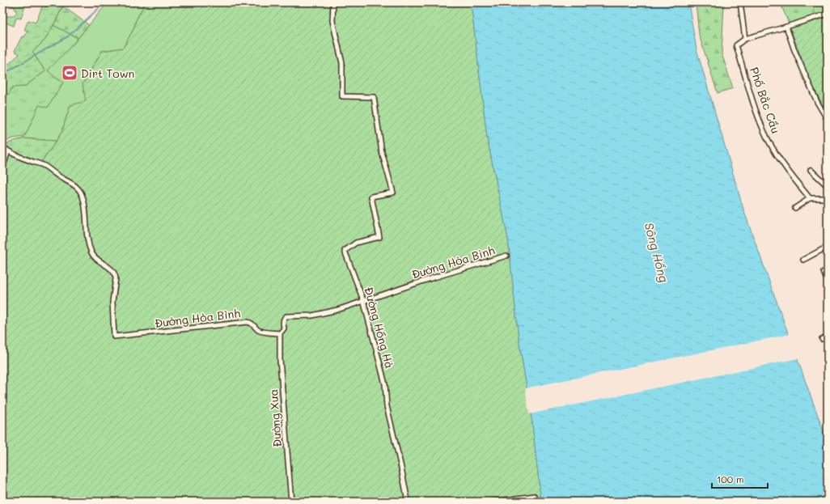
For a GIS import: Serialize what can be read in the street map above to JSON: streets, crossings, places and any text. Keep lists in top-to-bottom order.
{
  "streets": {
    "street": [
      "Phố Bắc Cầu",
      "Đường Hòa Bình",
      "Đường Hồng Hà",
      "Đường Xưa"
    ]
  },
  "crossings": [
    ["Đường Hòa Bình", "Đường Hồng Hà"],
    ["Đường Hòa Bình", "Đường Xưa"]
  ],
  "water": ["Sông Hồng"],
  "places": {
    "sports": ["Dirt Town"]
  },
  "scale_bar": "100 m"
}
